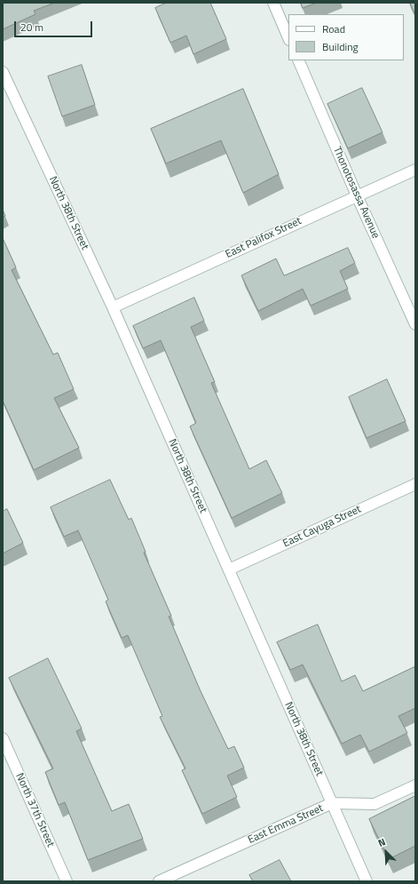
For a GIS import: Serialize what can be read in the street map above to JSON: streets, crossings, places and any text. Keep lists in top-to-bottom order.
{
  "streets": {
    "street": [
      "Thonotosassa Avenue",
      "North 38th Street",
      "East Palifox Street",
      "East Cayuga Street",
      "North 37th Street",
      "East Emma Street"
    ]
  },
  "crossings": [
    ["Thonotosassa Avenue", "East Palifox Street"],
    ["North 38th Street", "East Palifox Street"],
    ["North 38th Street", "East Cayuga Street"],
    ["North 38th Street", "East Emma Street"]
  ],
  "legend": ["Road", "Building"],
  "scale_bar": "20 m",
  "north": "top left"
}
